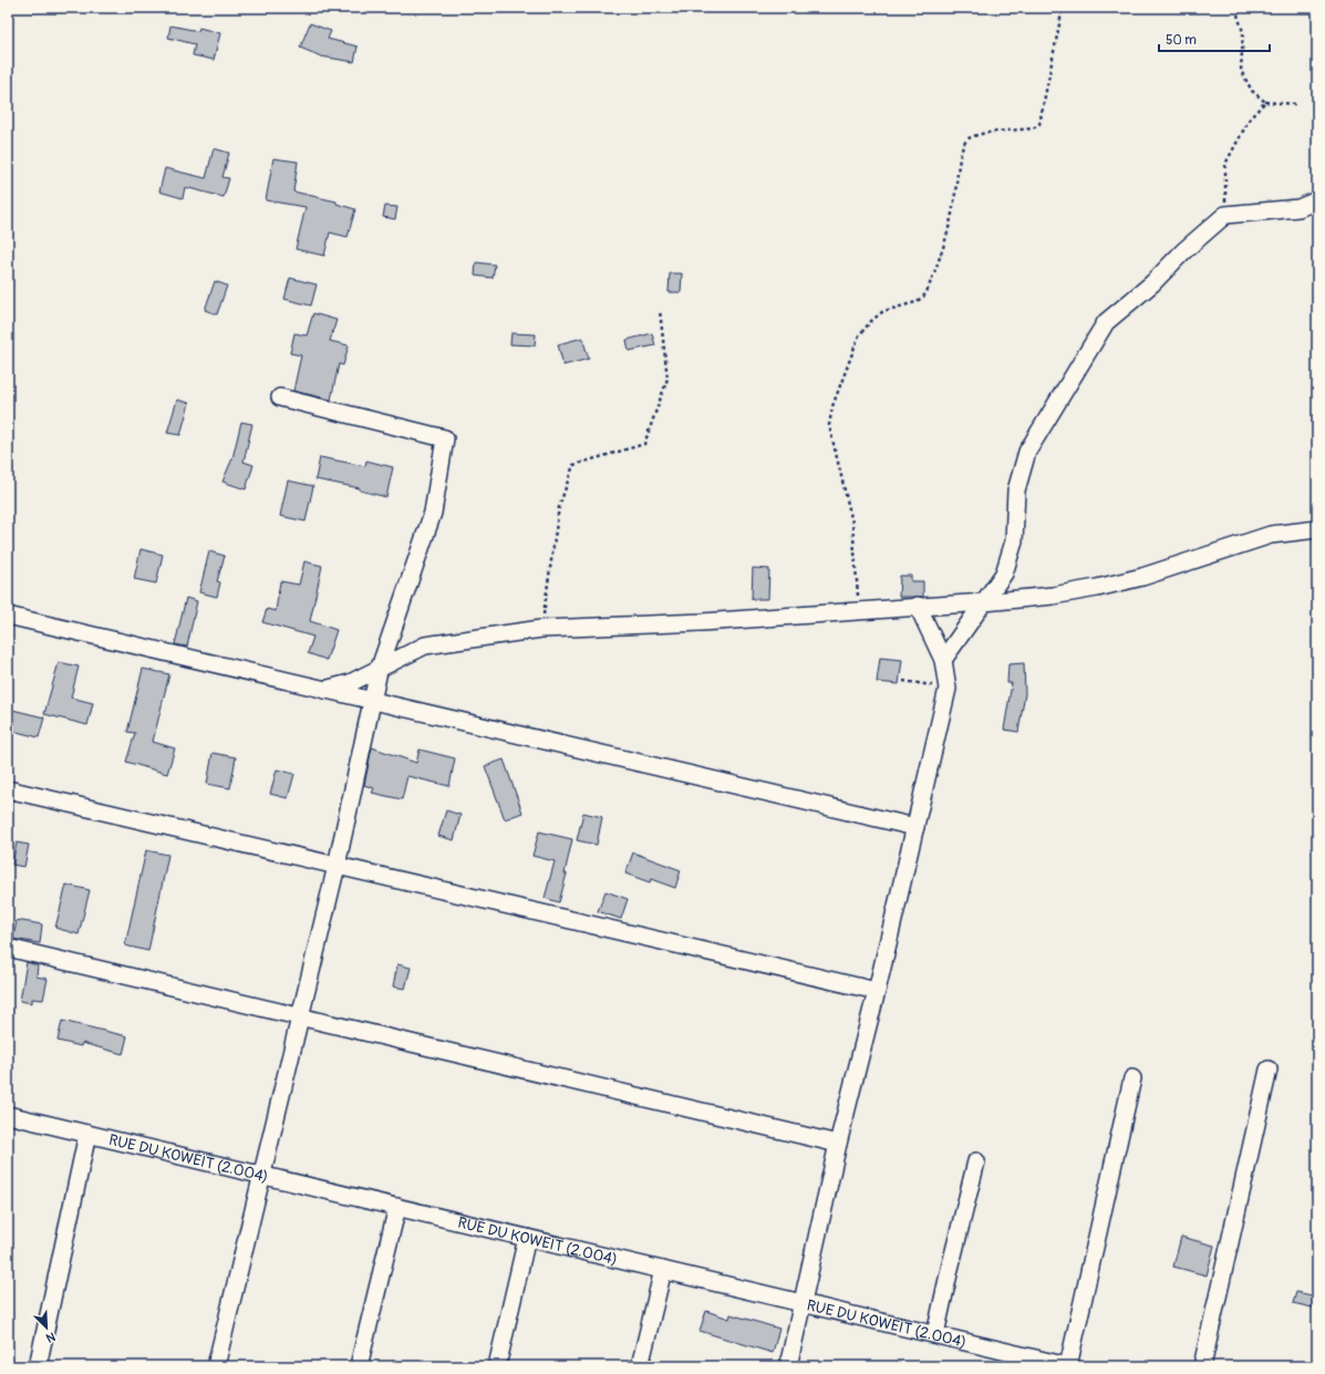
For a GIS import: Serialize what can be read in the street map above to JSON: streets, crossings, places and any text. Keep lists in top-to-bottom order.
{
  "streets": {
    "street": ["RUE DU KOWEÏT (2.004)"]
  },
  "scale_bar": "50 m",
  "north": "bottom right"
}
